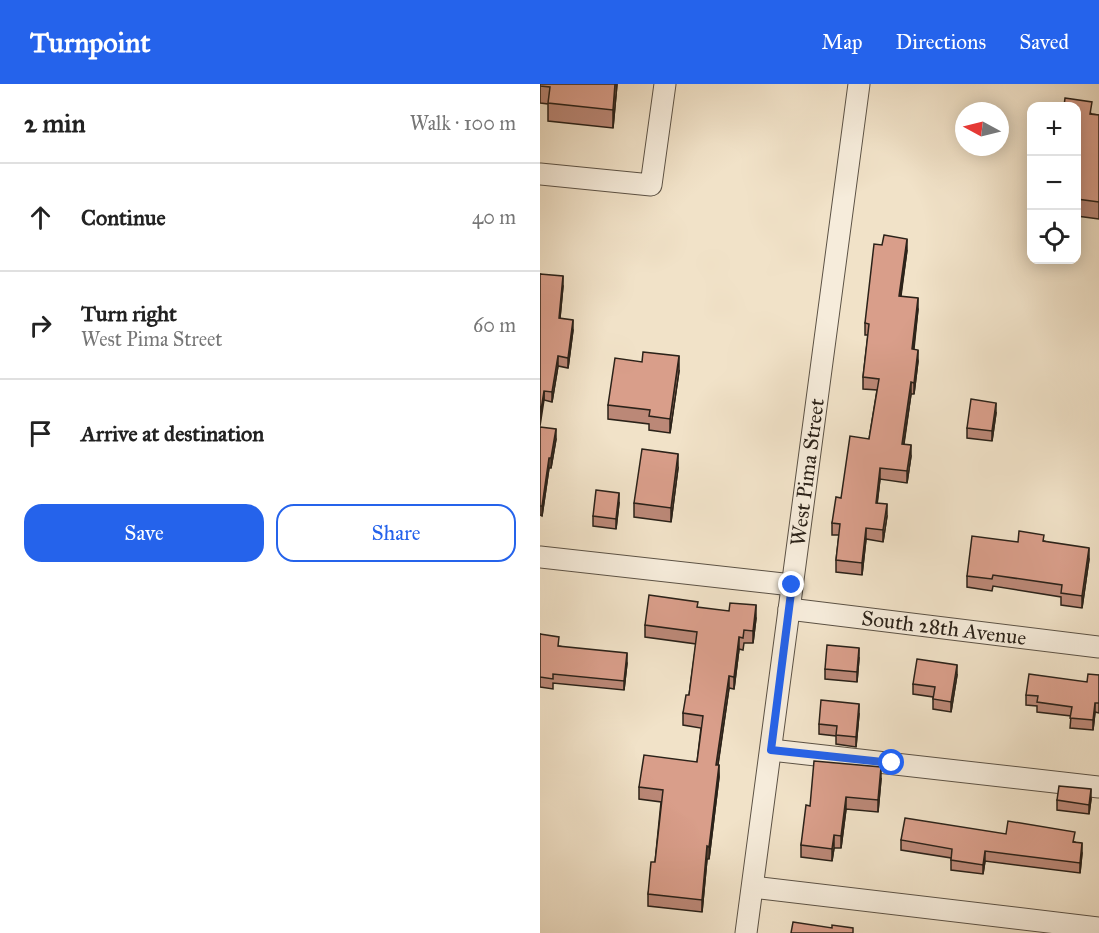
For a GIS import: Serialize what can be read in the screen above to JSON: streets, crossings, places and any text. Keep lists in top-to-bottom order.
{
  "streets": {
    "street": ["West Pima Street", "South 28th Avenue"]
  },
  "crossings": [
    ["West Pima Street", "South 28th Avenue"]
  ],
  "north": "left",
  "page": {
    "header": "Turnpoint",
    "nav": ["Map", "Directions", "Saved"],
    "heading": ["2 min", "Walk · 100 m"],
    "map_buttons": ["+", "−"],
    "list": [
      ["Continue", "40 m"],
      ["Turn right", "West Pima Street", "60 m"],
      "Arrive at destination"
    ],
    "buttons": ["Save", "Share"]
  }
}
